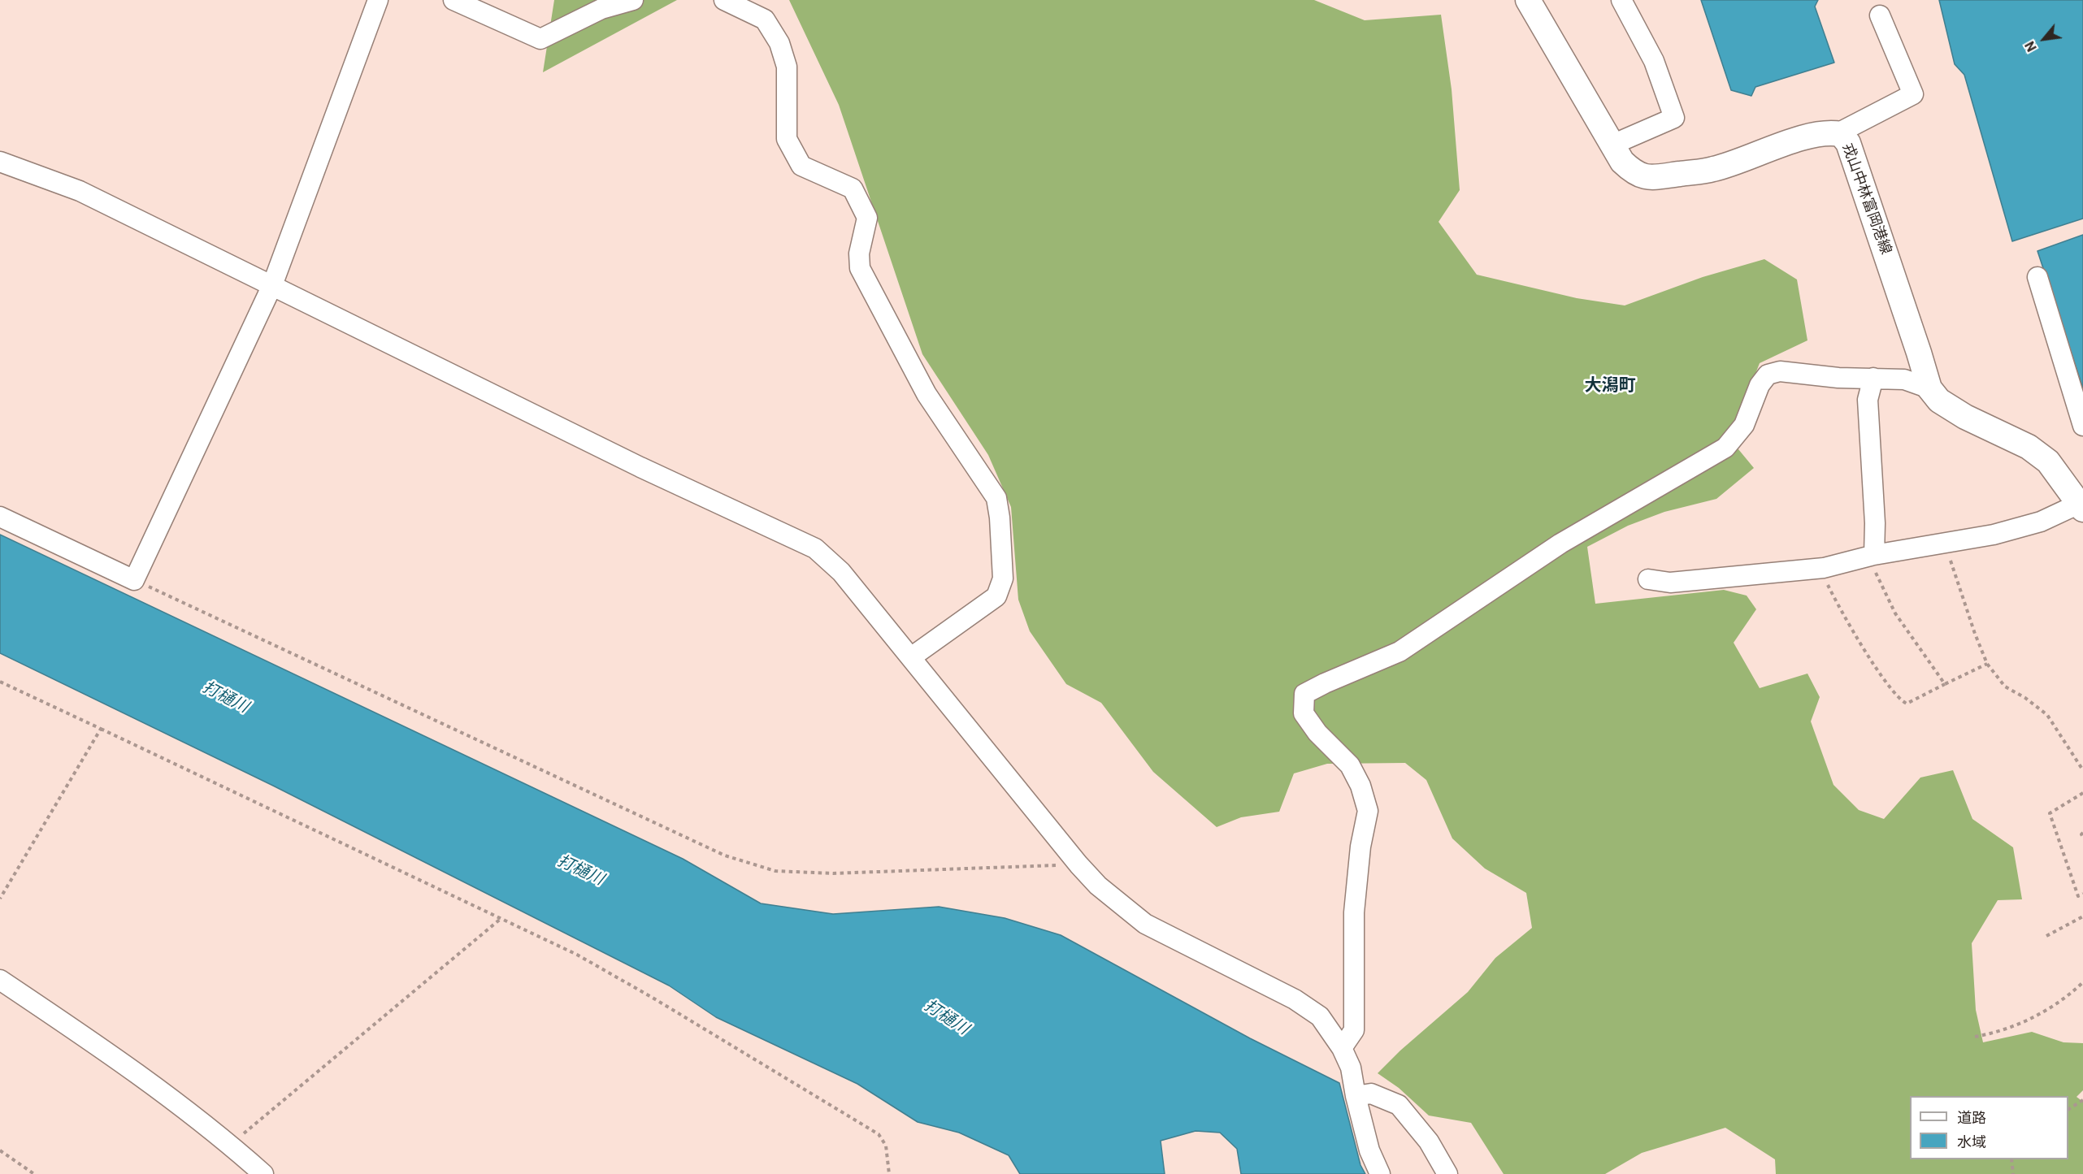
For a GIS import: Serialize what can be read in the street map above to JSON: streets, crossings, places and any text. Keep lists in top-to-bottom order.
{
  "streets": {
    "main road": ["戎山中林富岡港線"]
  },
  "districts": ["大潟町"],
  "water": ["打樋川"],
  "legend": ["道路", "水域"],
  "north": "bottom left"
}
